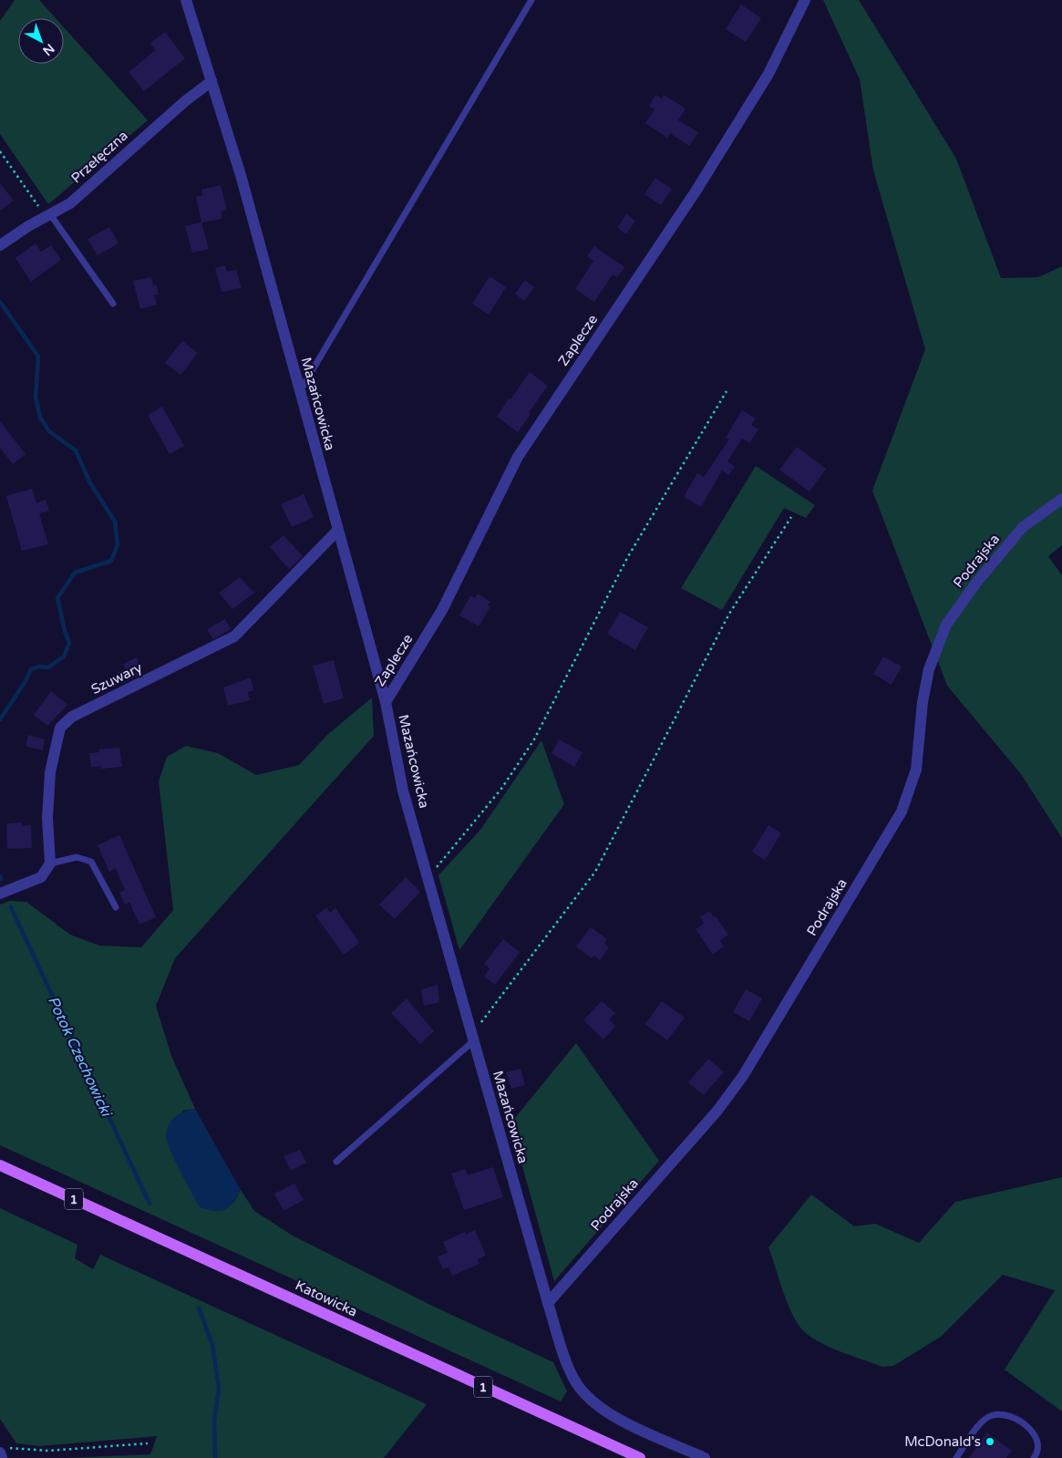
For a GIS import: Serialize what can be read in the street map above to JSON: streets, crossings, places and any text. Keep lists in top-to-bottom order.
{
  "streets": {
    "main road": ["1", "Katowicka"],
    "street": [
      "Przełęczna",
      "Zaplecze",
      "Mazańcowicka",
      "Podrajska",
      "Szuwary"
    ]
  },
  "crossings": [
    ["Przełęczna", "Mazańcowicka"],
    ["Zaplecze", "Mazańcowicka"],
    ["Mazańcowicka", "Podrajska"],
    ["Mazańcowicka", "Szuwary"]
  ],
  "water": ["Potok Czechowicki"],
  "places": ["McDonald's"],
  "north": "bottom right"
}
